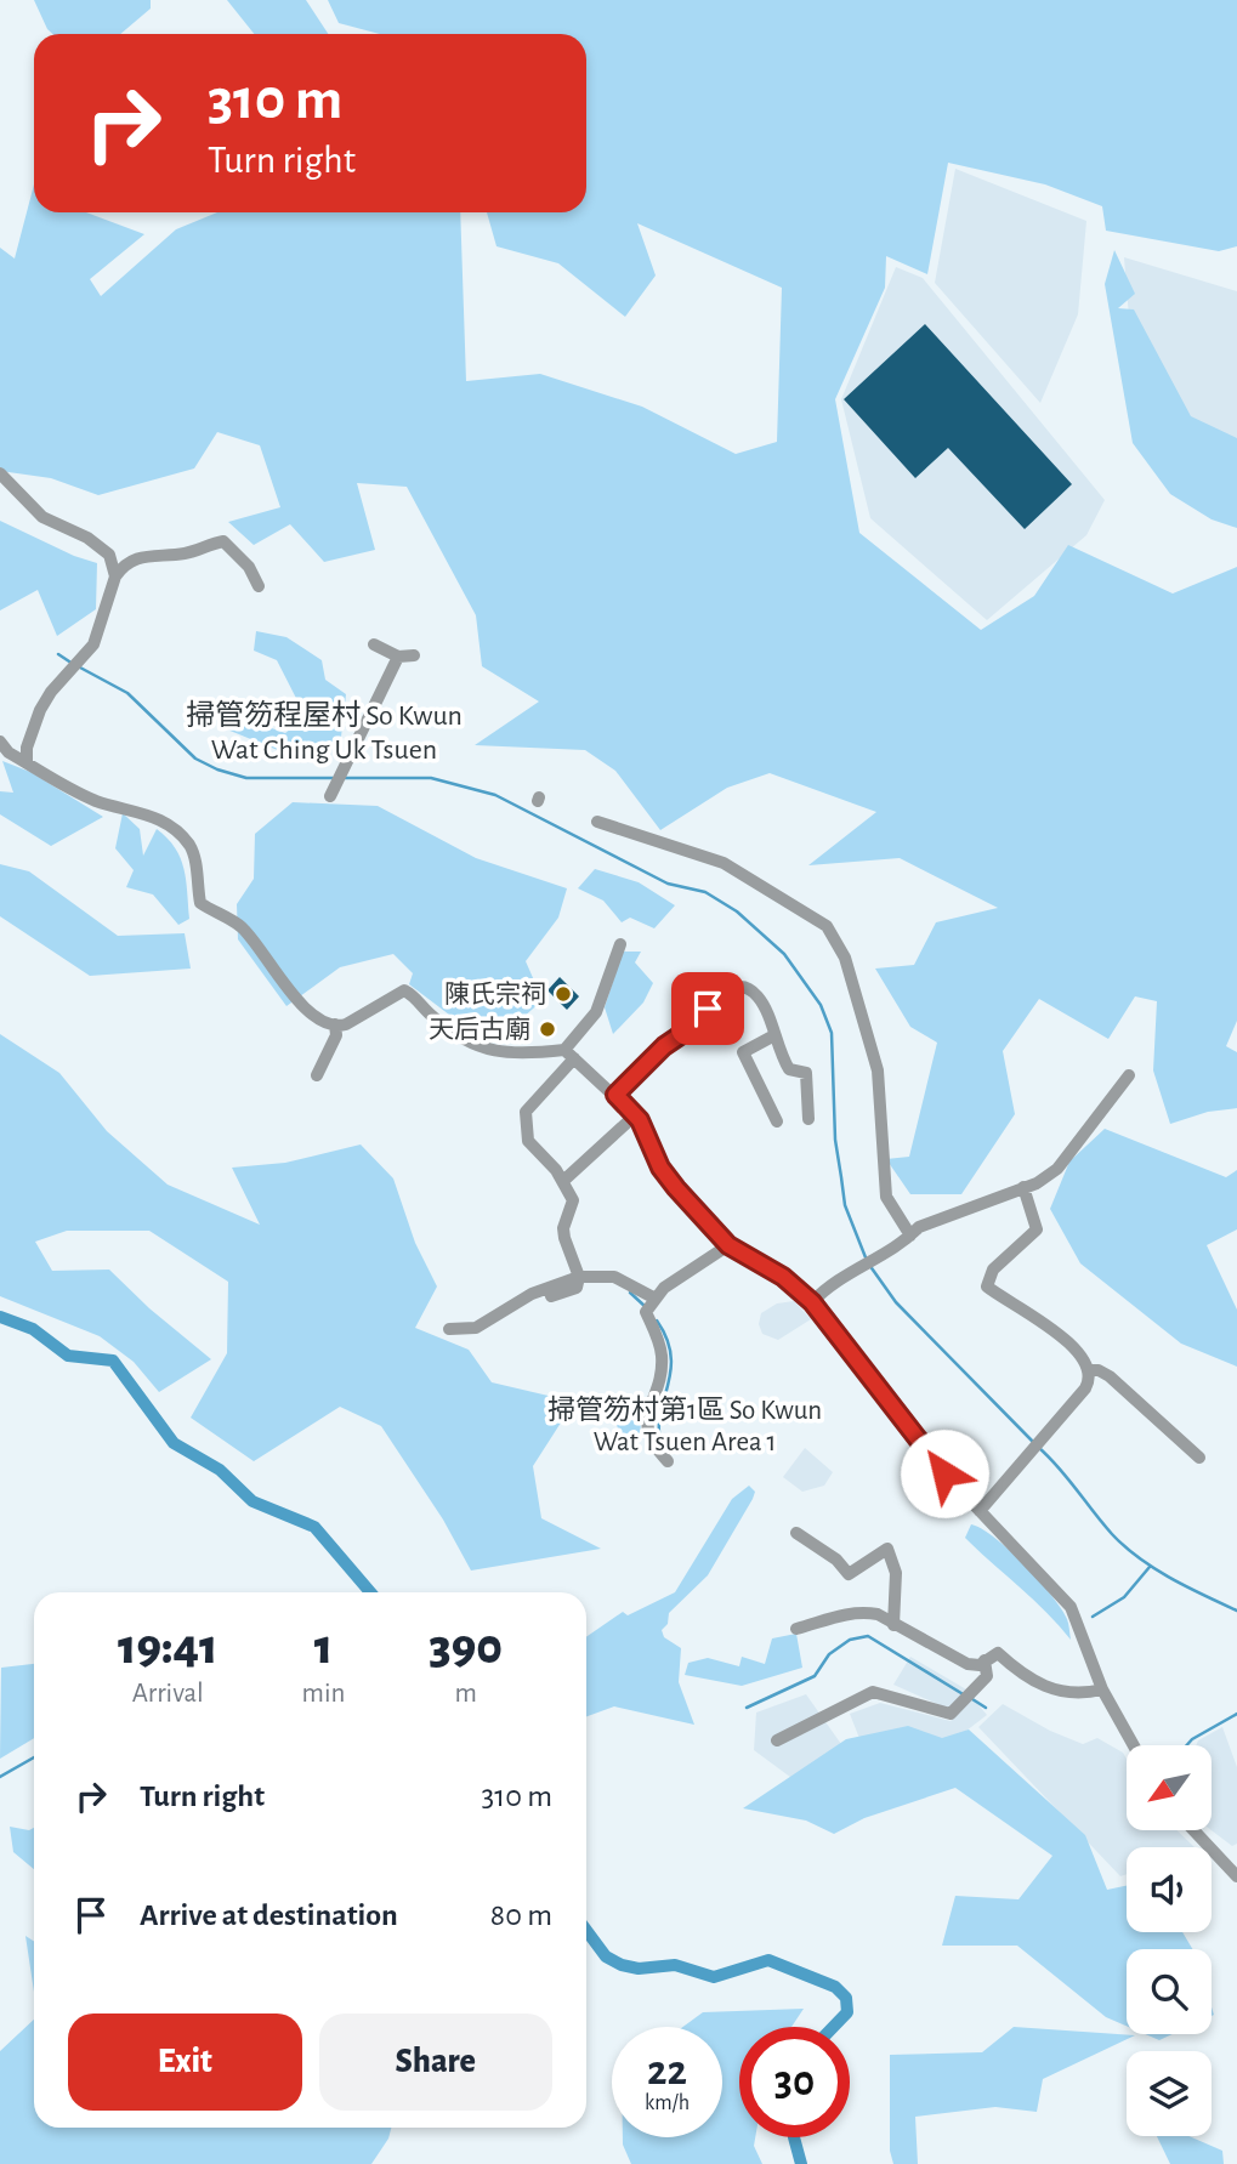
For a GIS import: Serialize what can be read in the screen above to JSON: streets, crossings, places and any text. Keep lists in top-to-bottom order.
{
  "districts": ["掃管笏程屋村 So Kwun Wat Ching Uk Tsuen", "掃管笏村第1區 So Kwun Wat Tsuen Area 1"],
  "places": ["陳氏宗祠", "天后古廟"],
  "north": "bottom left",
  "page": {
    "turn": ["310 m", "Turn right"],
    "eta": [
      "19:41",
      "Arrival",
      "1",
      "min",
      "390",
      "m"
    ],
    "list": [
      {
        "name": "Turn right",
        "value": "310 m"
      },
      {
        "name": "Arrive at destination",
        "value": "80 m"
      }
    ],
    "buttons": ["Exit", "Share"],
    "speed": "22 km/h",
    "limit": "30"
  }
}
